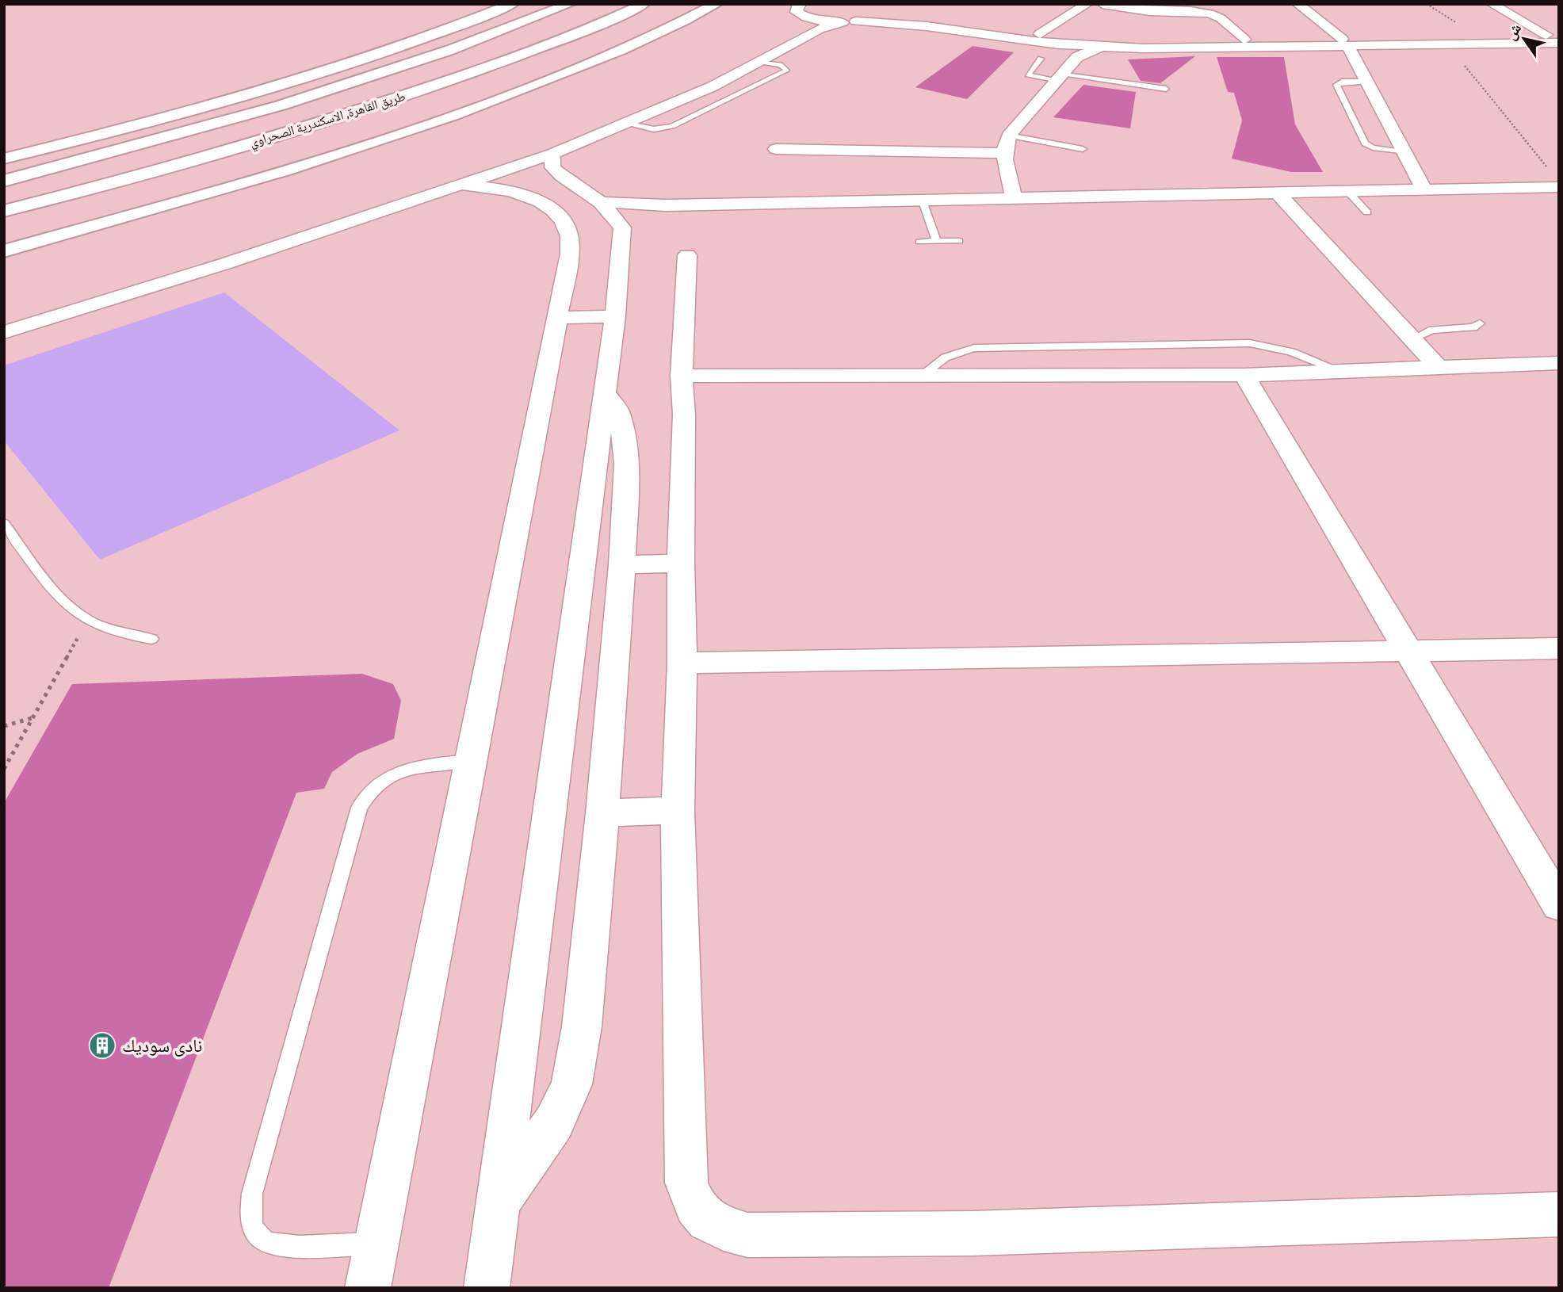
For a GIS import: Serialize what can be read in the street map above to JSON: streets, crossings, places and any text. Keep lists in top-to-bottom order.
{
  "streets": {
    "main road": ["طريق القاهرة, الاسكندرية الصحراوي"]
  },
  "places": {
    "building": ["نادى سوديك"]
  },
  "north": "top left"
}
